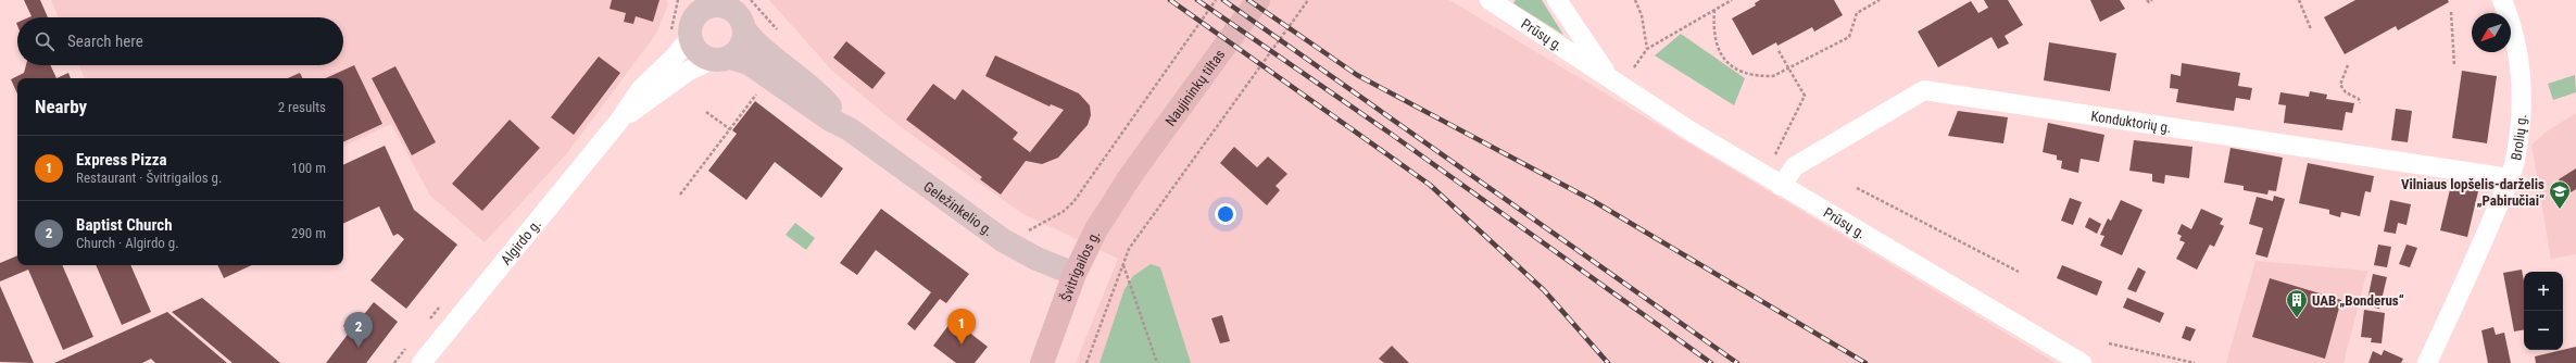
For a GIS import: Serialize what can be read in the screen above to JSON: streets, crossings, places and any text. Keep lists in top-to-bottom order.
{
  "streets": {
    "main road": ["Naujininkų tiltas", "Geležinkelio g.", "Švitrigailos g."],
    "street": [
      "Prūsų g.",
      "Konduktorių g.",
      "Brolių g.",
      "Algirdo g."
    ]
  },
  "crossings": [
    ["Prūsų g.", "Konduktorių g."],
    ["Naujininkų tiltas", "Švitrigailos g."],
    ["Konduktorių g.", "Brolių g."],
    ["Geležinkelio g.", "Algirdo g."],
    ["Geležinkelio g.", "Švitrigailos g."]
  ],
  "places": {
    "school or university": ["Vilniaus lopšelis-darželis „Pabiručiai“"],
    "building": ["UAB „Bonderus“"]
  },
  "north": "bottom left",
  "page": {
    "search": "Search here",
    "heading": ["Nearby", "2 results"],
    "list": [
      {
        "mark": "1",
        "name": "Express Pizza",
        "note": "Restaurant · Švitrigailos g.",
        "value": "100 m"
      },
      {
        "mark": "2",
        "name": "Baptist Church",
        "note": "Church · Algirdo g.",
        "value": "290 m"
      }
    ],
    "map_buttons": ["+", "−"],
    "pins": ["1", "2"]
  }
}
